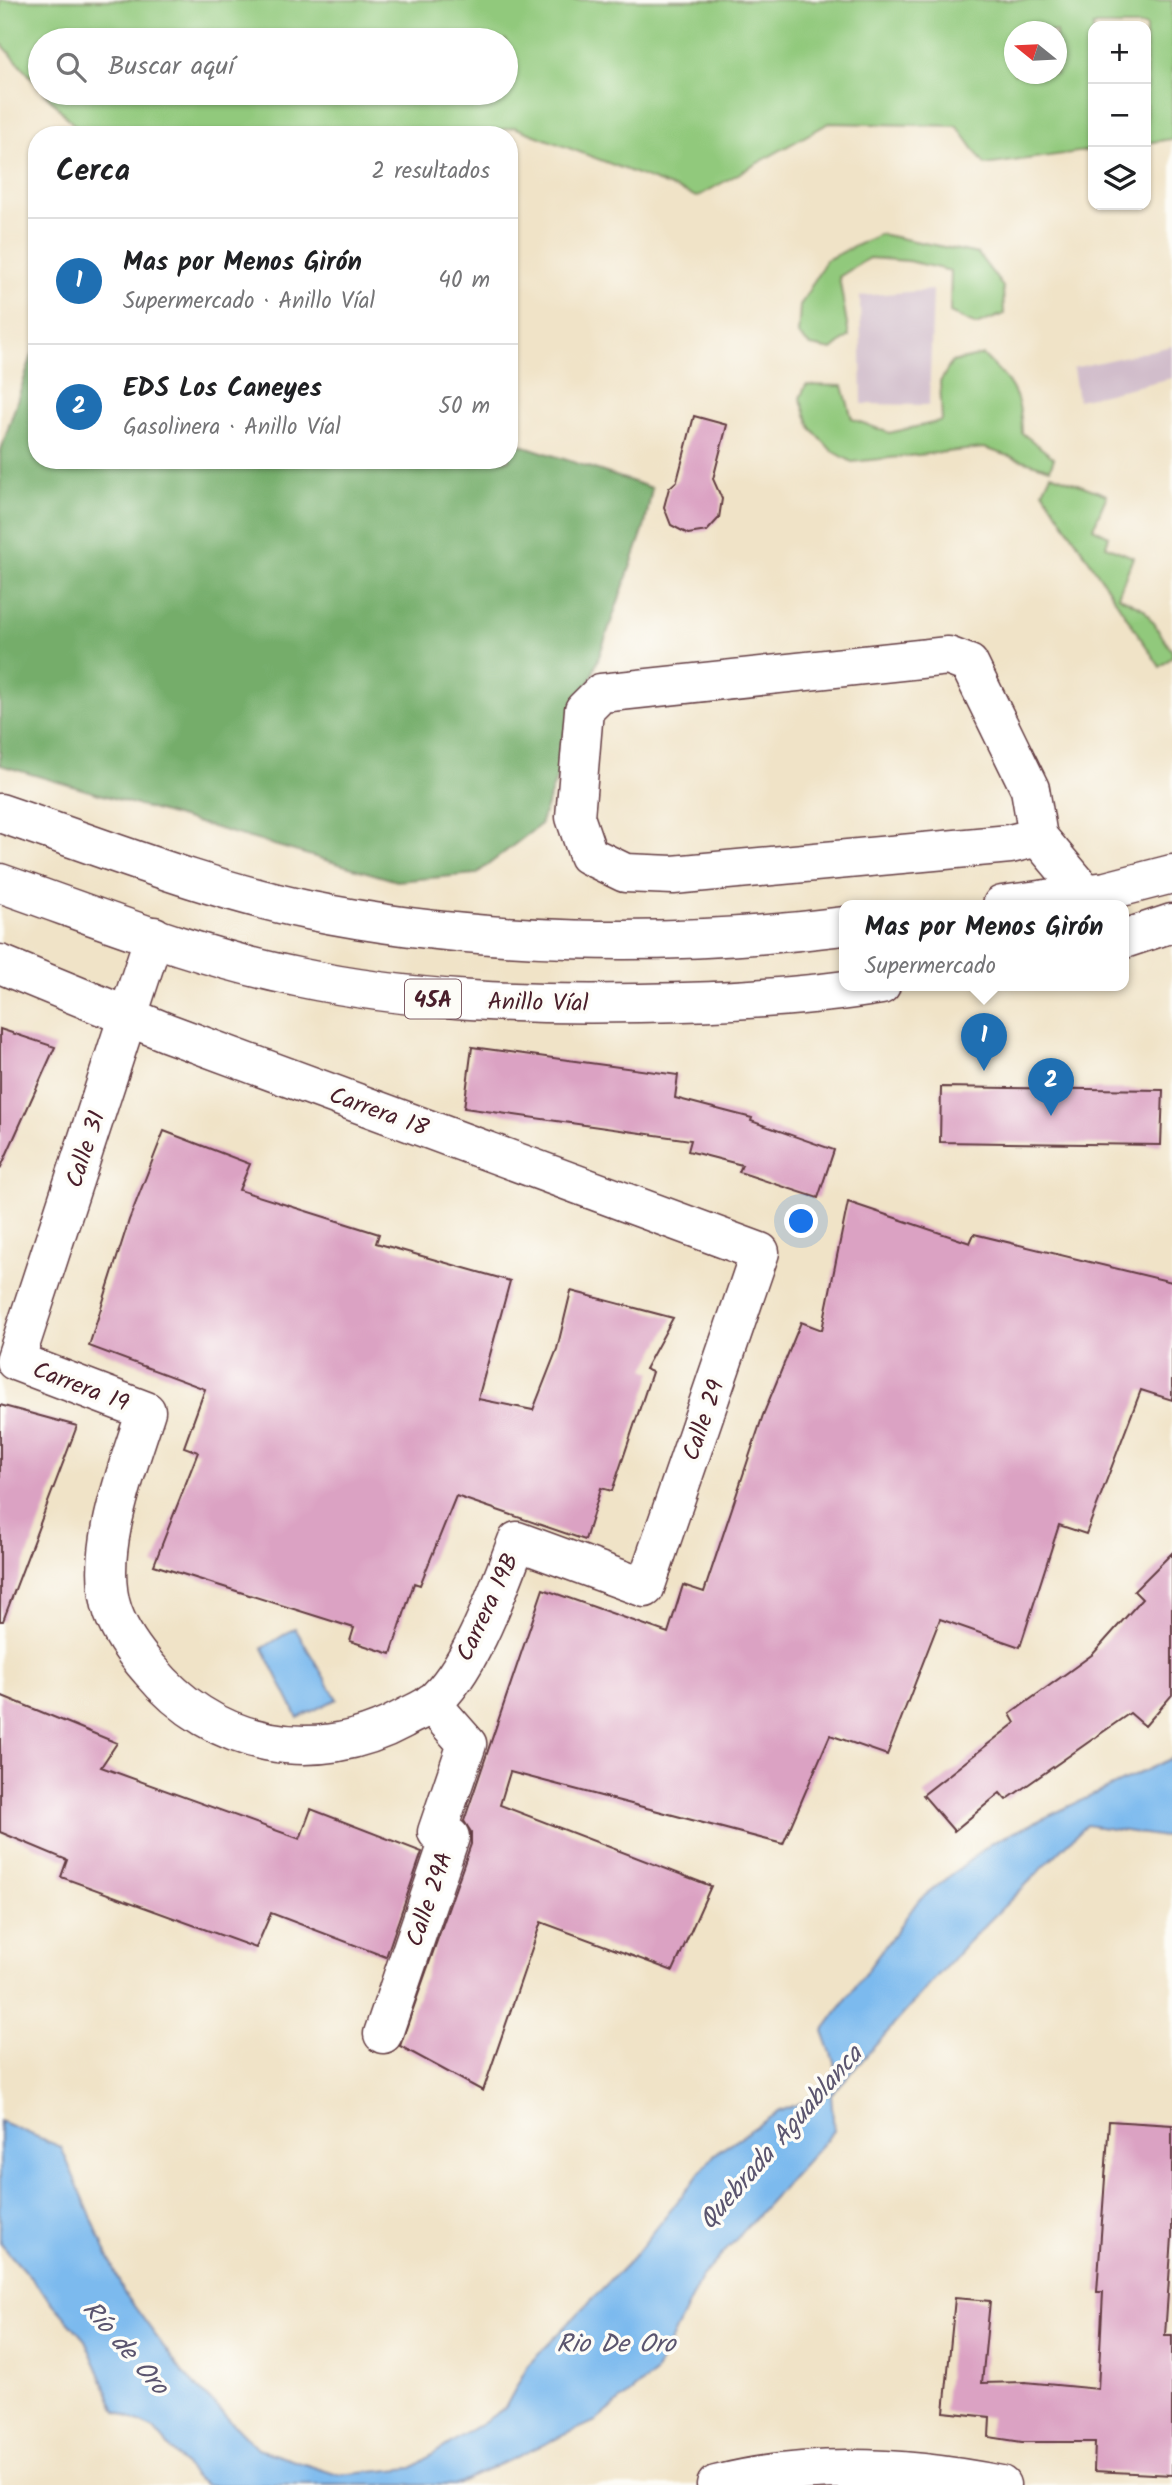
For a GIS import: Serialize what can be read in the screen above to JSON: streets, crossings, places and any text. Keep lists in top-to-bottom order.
{
  "streets": {
    "main road": [
      "45A",
      "Anillo Víal",
      "Carrera 18",
      "Calle 31",
      "Carrera 19",
      "Calle 29",
      "Carrera 19B",
      "Calle 29A"
    ]
  },
  "crossings": [
    ["Anillo Víal", "Calle 31"],
    ["Carrera 18", "Calle 31"],
    ["Carrera 18", "Calle 29"],
    ["Calle 31", "Carrera 19"],
    ["Carrera 19", "Carrera 19B"],
    ["Calle 29", "Carrera 19B"],
    ["Carrera 19B", "Calle 29A"]
  ],
  "water": ["Quebrada Aguablanca", "Rio De Oro", "Río de Oro"],
  "north": "left",
  "page": {
    "map_buttons": ["+", "−"],
    "search": "Buscar aquí",
    "heading": ["Cerca", "2 resultados"],
    "list": [
      {
        "mark": "1",
        "name": "Mas por Menos Girón",
        "note": "Supermercado · Anillo Víal",
        "value": "40 m"
      },
      {
        "mark": "2",
        "name": "EDS Los Caneyes",
        "note": "Gasolinera · Anillo Víal",
        "value": "50 m"
      }
    ],
    "popup": ["Mas por Menos Girón", "Supermercado"],
    "pins": ["1", "2"]
  }
}
